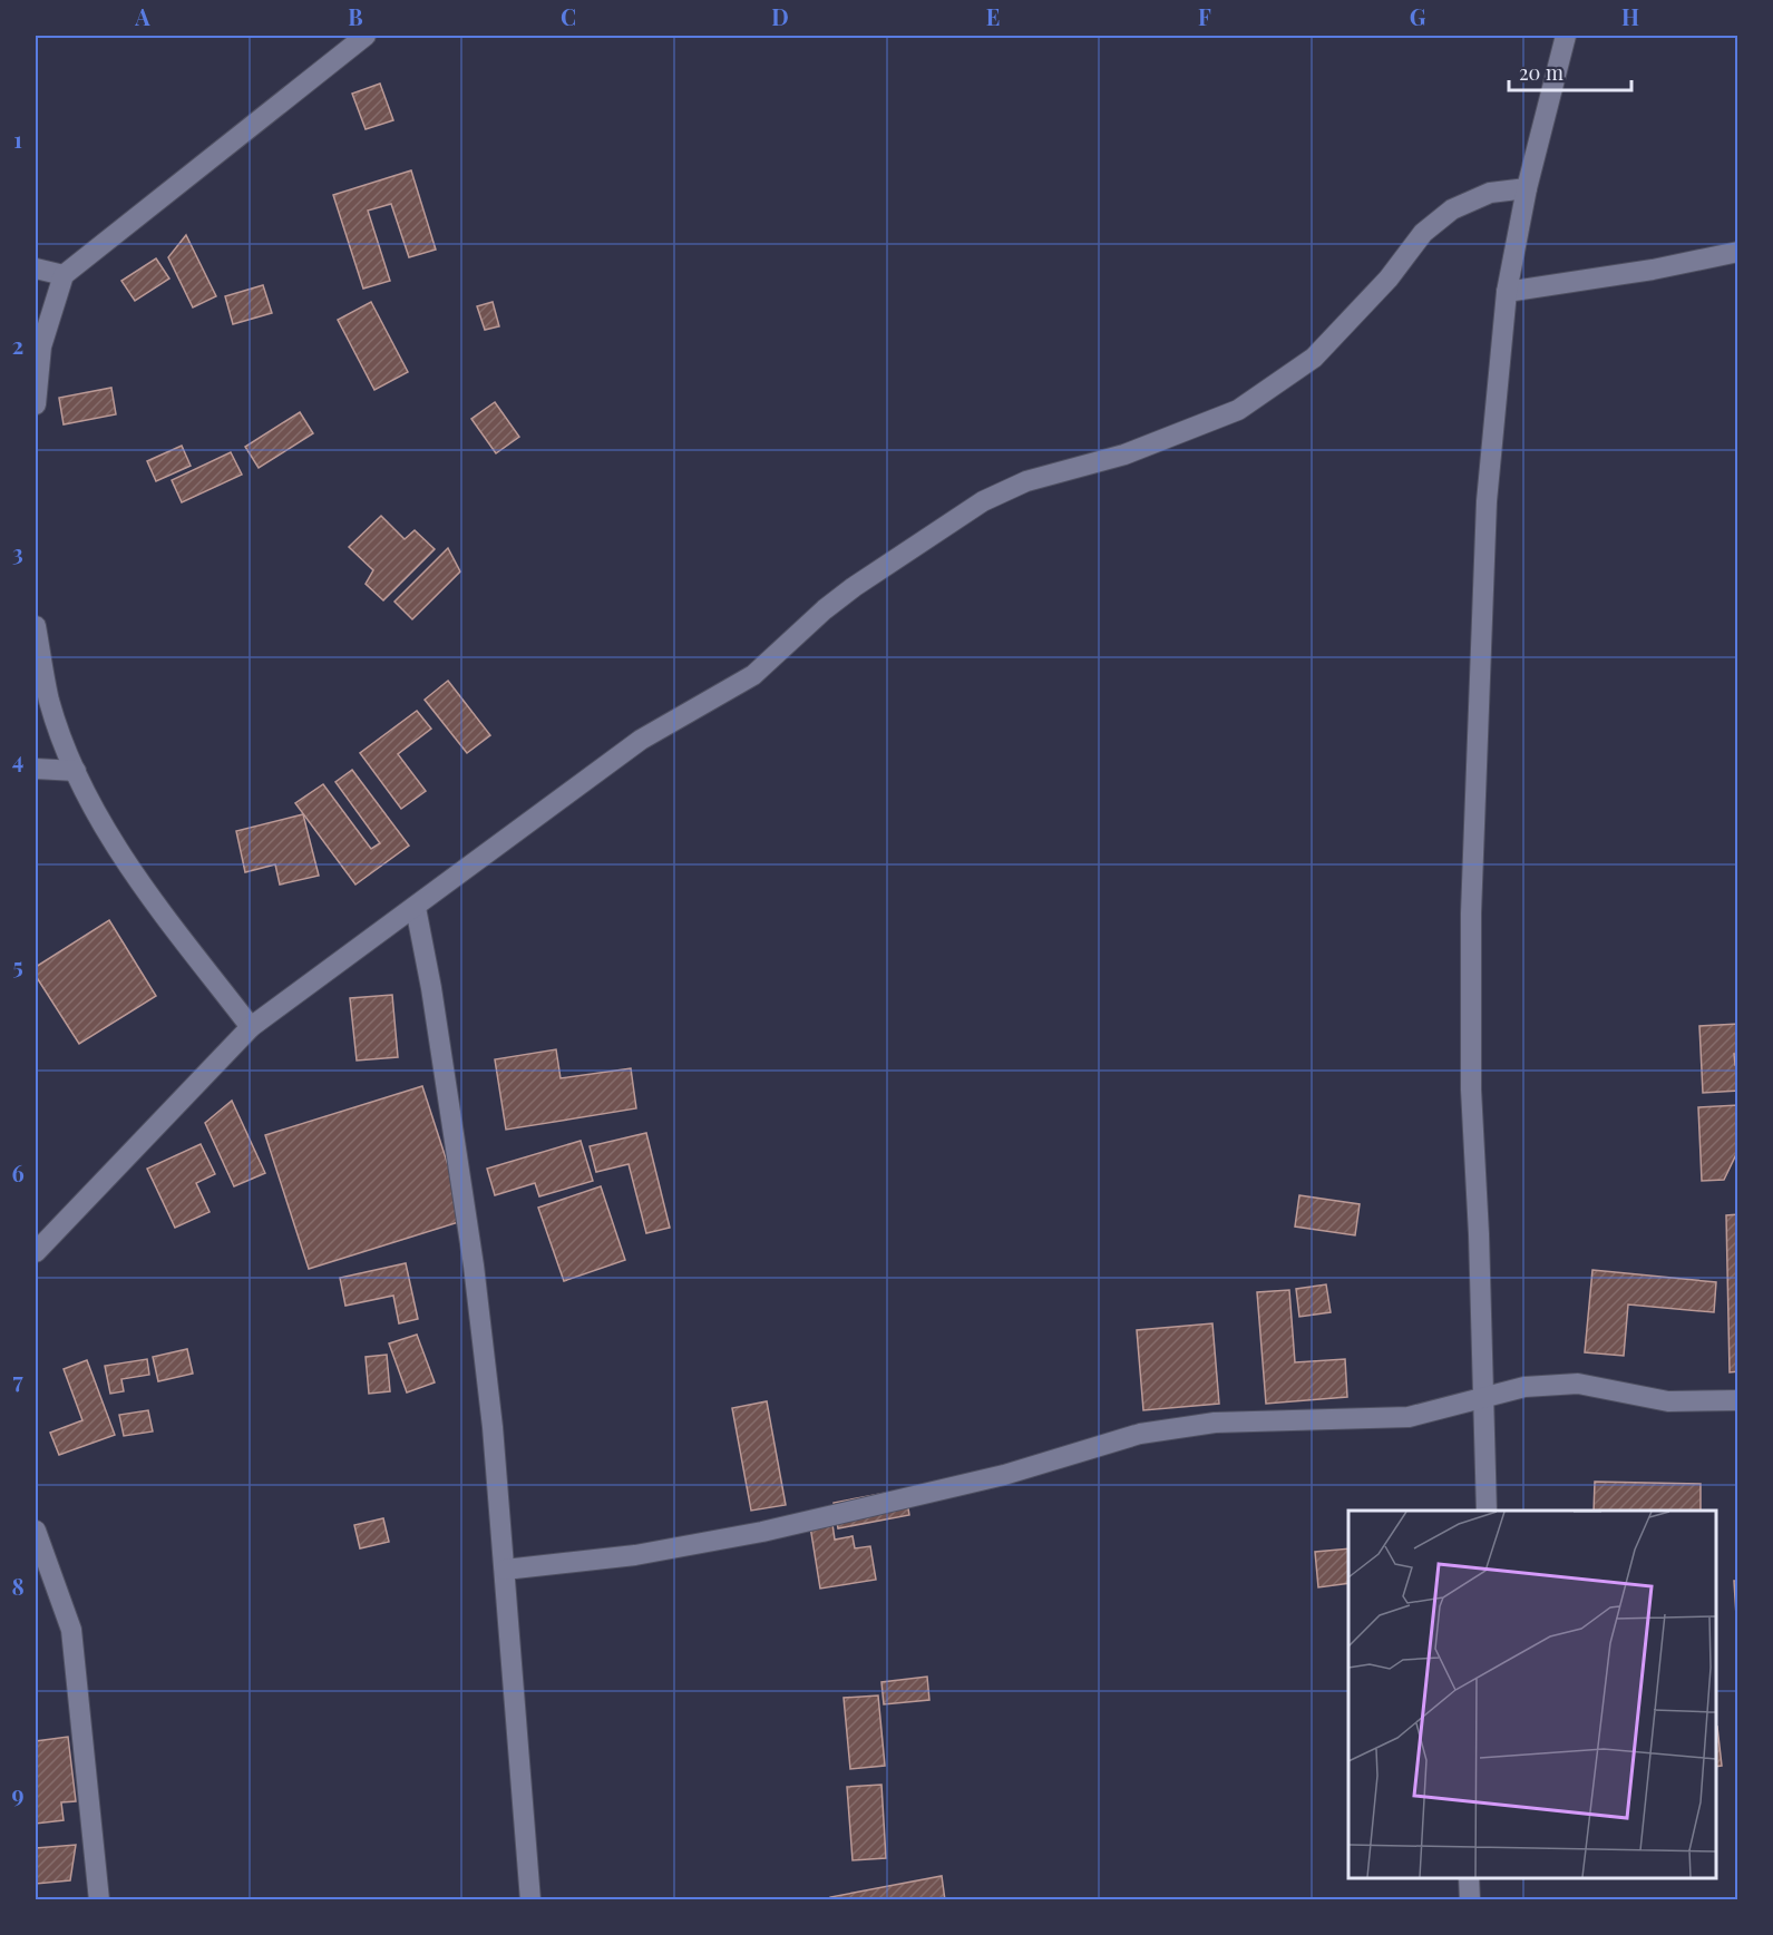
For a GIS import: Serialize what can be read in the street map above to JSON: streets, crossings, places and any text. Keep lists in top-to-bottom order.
{
  "scale_bar": "20 m",
  "grid": {
    "columns": [
      "A",
      "B",
      "C",
      "D",
      "E",
      "F",
      "G",
      "H"
    ],
    "rows": [
      "1",
      "2",
      "3",
      "4",
      "5",
      "6",
      "7",
      "8",
      "9"
    ]
  }
}
